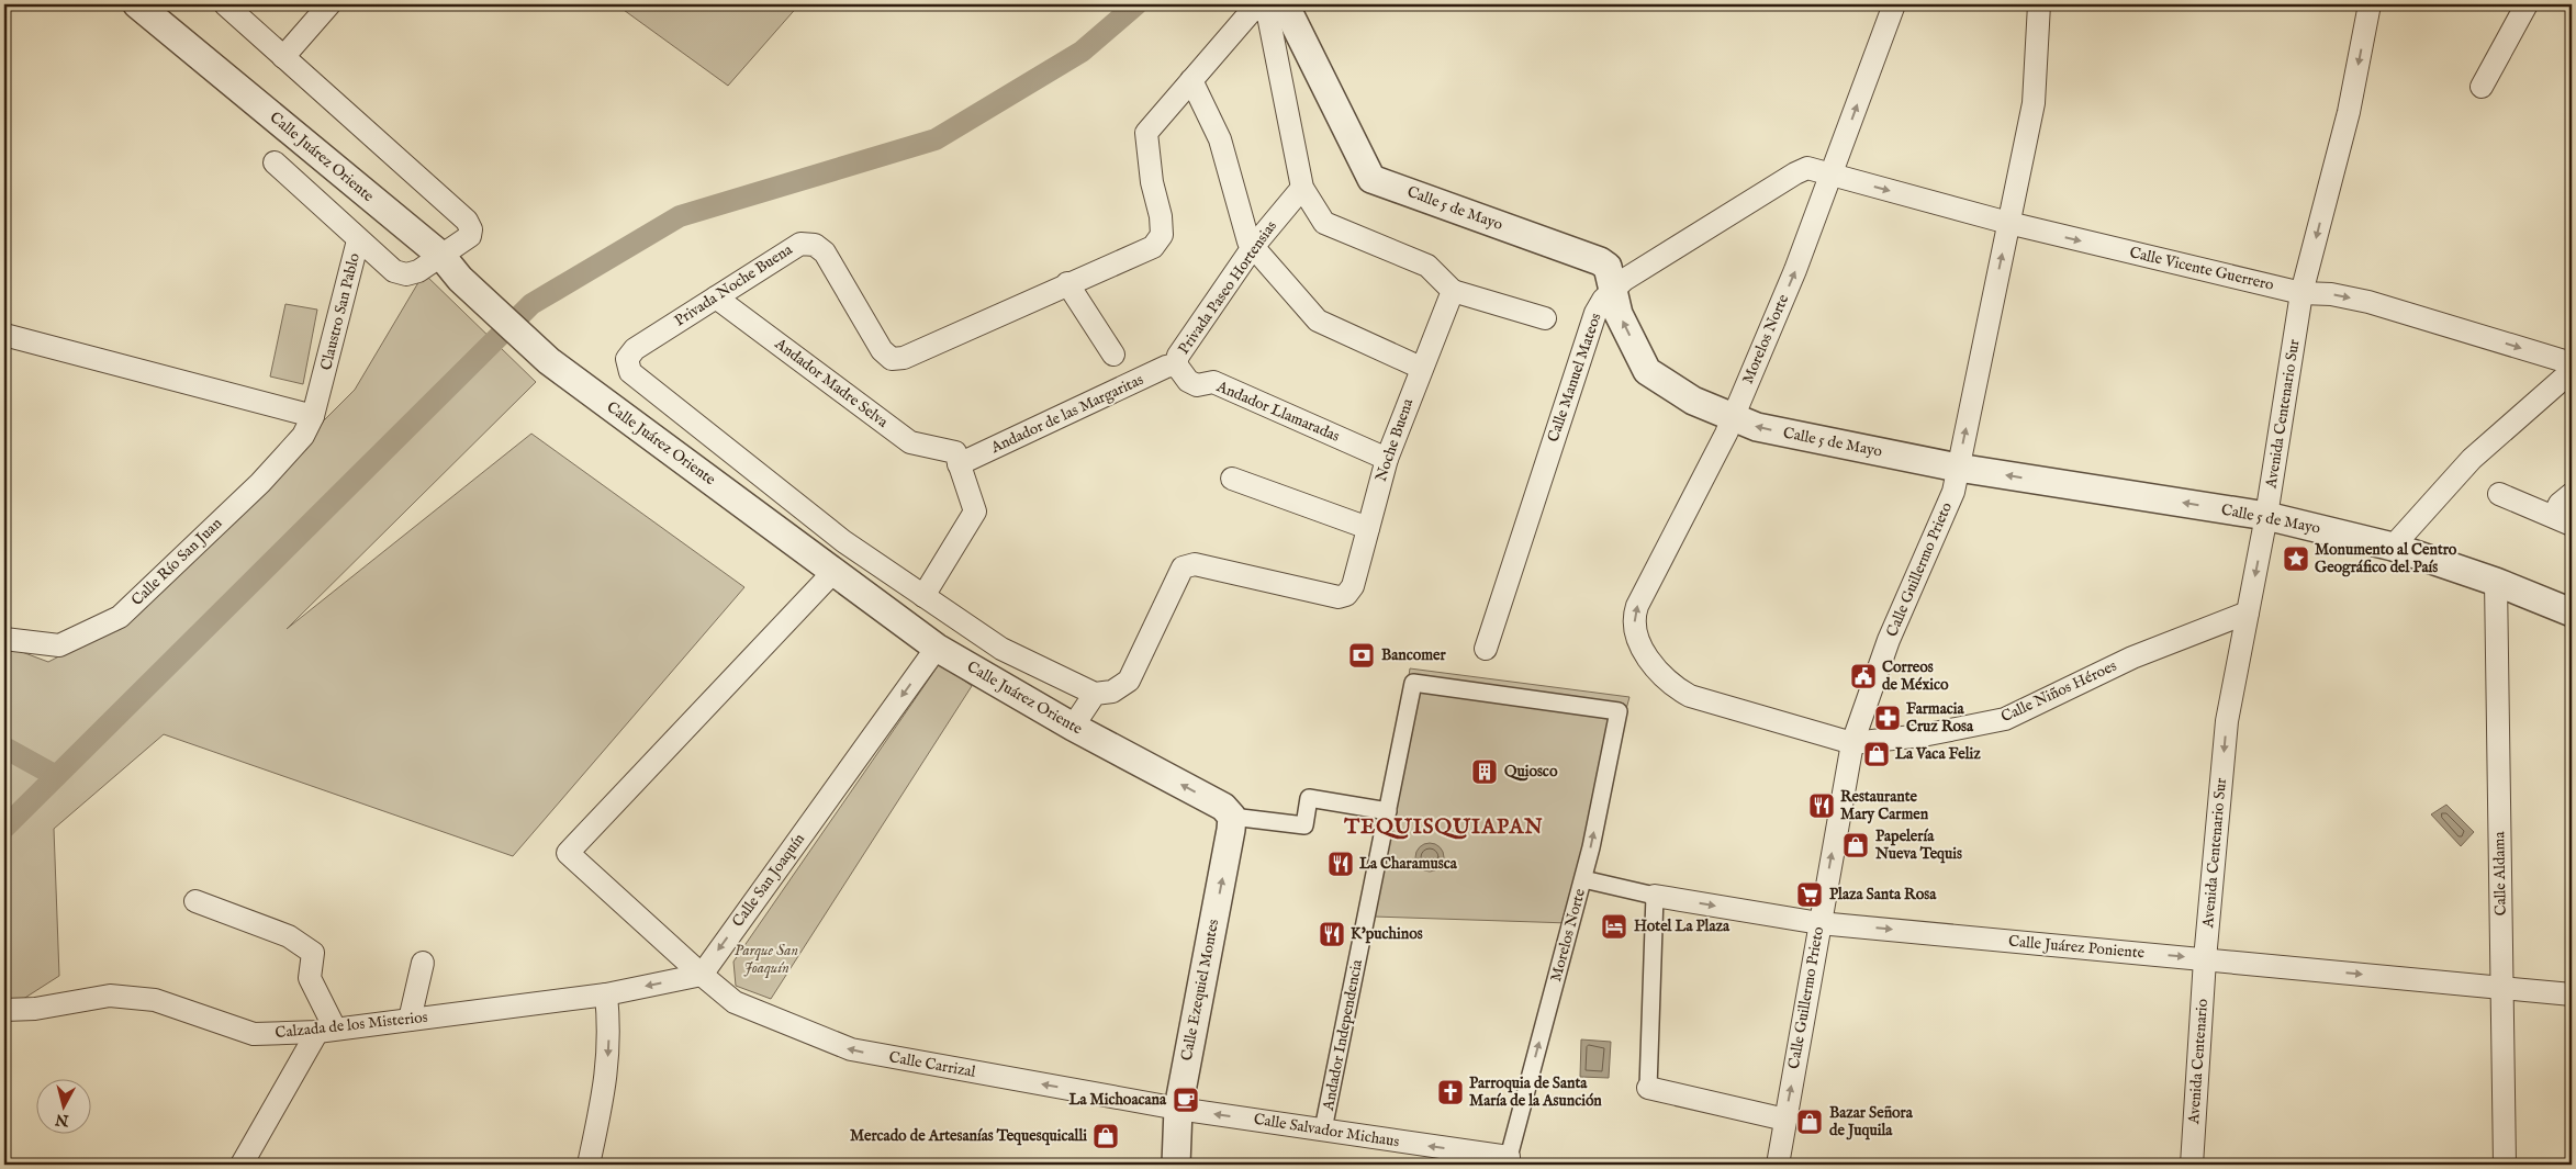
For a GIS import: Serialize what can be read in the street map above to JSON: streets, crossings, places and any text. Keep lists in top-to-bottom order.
{
  "streets": {
    "street": [
      "Calle Juárez Oriente",
      "Calle 5 de Mayo",
      "Calle Vicente Guerrero",
      "Privada Noche Buena",
      "Privada Paseo Hortensias",
      "Claustro San Pablo",
      "Morelos Norte",
      "Calle Manuel Mateos",
      "Andador Madre Selva",
      "Andador Llamaradas",
      "Andador de las Margaritas",
      "Avenida Centenario Sur",
      "Noche Buena",
      "Calle Río San Juan",
      "Calle Guillermo Prieto",
      "Calle Niños Héroes",
      "Calle Aldama",
      "Calle San Joaquín",
      "Calle Juárez Poniente",
      "Calle Ezequiel Montes",
      "Calzada de los Misterios",
      "Andador Independencia",
      "Avenida Centenario",
      "Calle Carrizal",
      "Calle Salvador Michaus"
    ]
  },
  "crossings": [
    ["Calle Juárez Oriente", "Claustro San Pablo"],
    ["Calle Juárez Oriente", "Calle San Joaquín"],
    ["Calle Juárez Oriente", "Calle Ezequiel Montes"],
    ["Calle Juárez Oriente", "Calle Carrizal"],
    ["Calle 5 de Mayo", "Privada Noche Buena"],
    ["Calle 5 de Mayo", "Morelos Norte"],
    ["Calle 5 de Mayo", "Calle Manuel Mateos"],
    ["Calle 5 de Mayo", "Avenida Centenario Sur"],
    ["Calle 5 de Mayo", "Calle Guillermo Prieto"],
    ["Calle 5 de Mayo", "Calle Aldama"],
    ["Calle Vicente Guerrero", "Morelos Norte"],
    ["Calle Vicente Guerrero", "Calle Manuel Mateos"],
    ["Calle Vicente Guerrero", "Avenida Centenario Sur"],
    ["Calle Vicente Guerrero", "Calle Guillermo Prieto"],
    ["Privada Noche Buena", "Andador Madre Selva"],
    ["Privada Noche Buena", "Noche Buena"],
    ["Privada Paseo Hortensias", "Andador Llamaradas"],
    ["Privada Paseo Hortensias", "Andador de las Margaritas"],
    ["Claustro San Pablo", "Calle Río San Juan"],
    ["Morelos Norte", "Calle Manuel Mateos"],
    ["Morelos Norte", "Calle Niños Héroes"],
    ["Morelos Norte", "Calle Juárez Poniente"],
    ["Morelos Norte", "Andador Independencia"],
    ["Morelos Norte", "Calle Salvador Michaus"],
    ["Andador Madre Selva", "Andador de las Margaritas"],
    ["Andador Llamaradas", "Andador de las Margaritas"],
    ["Andador Llamaradas", "Noche Buena"],
    ["Avenida Centenario Sur", "Calle Niños Héroes"],
    ["Avenida Centenario Sur", "Calle Juárez Poniente"],
    ["Avenida Centenario Sur", "Avenida Centenario"],
    ["Calle Guillermo Prieto", "Calle Niños Héroes"],
    ["Calle Guillermo Prieto", "Calle Juárez Poniente"],
    ["Calle Aldama", "Calle Juárez Poniente"],
    ["Calle San Joaquín", "Calle Carrizal"],
    ["Calle Juárez Poniente", "Avenida Centenario"],
    ["Calle Ezequiel Montes", "Calle Carrizal"],
    ["Calle Ezequiel Montes", "Calle Salvador Michaus"],
    ["Andador Independencia", "Calle Salvador Michaus"],
    ["Calle Carrizal", "Calle Salvador Michaus"]
  ],
  "one_way": [
    "Calle 5 de Mayo",
    "Calle Vicente Guerrero",
    "Morelos Norte",
    "Avenida Centenario Sur",
    "Calle San Joaquín",
    "Calle Juárez Poniente",
    "Calle Ezequiel Montes",
    "Calle Carrizal",
    "Calle Salvador Michaus"
  ],
  "districts": ["TEQUISQUIAPAN"],
  "parks": ["Parque San Joaquín"],
  "places": {
    "place": ["Monumento al Centro Geográfico del País"],
    "bank": ["Bancomer"],
    "public building": ["Correos de México"],
    "pharmacy": ["Farmacia Cruz Rosa"],
    "shop": [
      "La Vaca Feliz",
      "Papelería Nueva Tequis",
      "Bazar Señora de Juquila",
      "Mercado de Artesanías Tequesquicalli"
    ],
    "building": ["Quiosco"],
    "restaurant": ["Restaurante Mary Carmen", "La Charamusca", "K'puchinos"],
    "supermarket": ["Plaza Santa Rosa"],
    "hotel": ["Hotel La Plaza"],
    "church": ["Parroquia de Santa María de la Asunción"],
    "cafe": ["La Michoacana"]
  },
  "north": "bottom"
}
